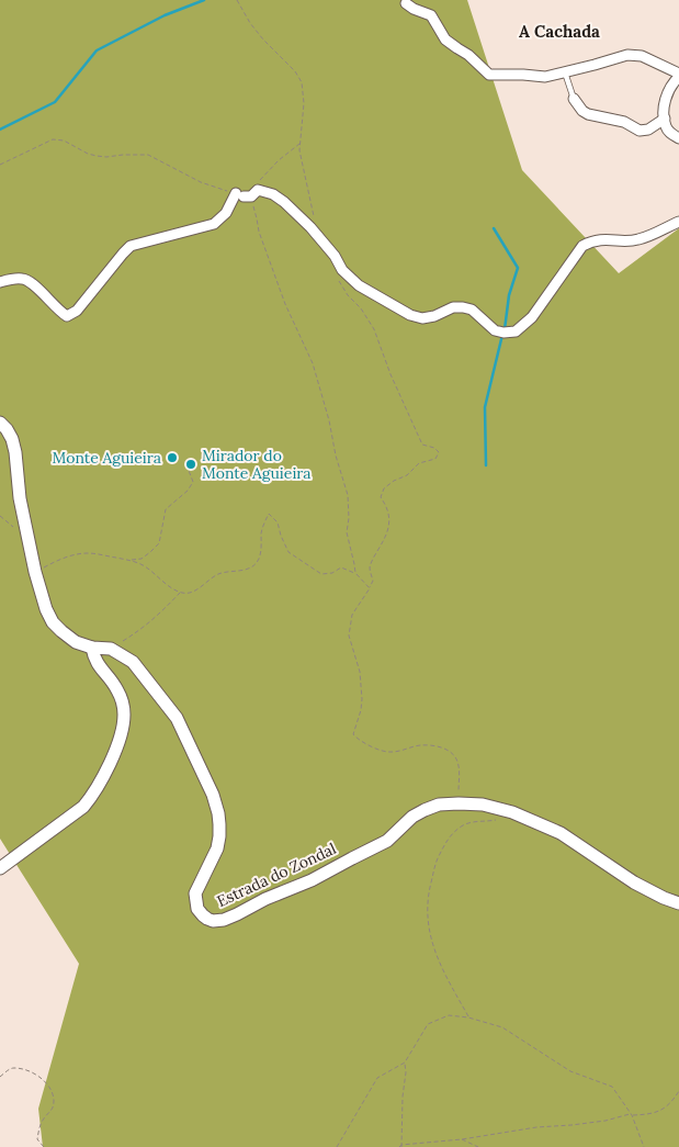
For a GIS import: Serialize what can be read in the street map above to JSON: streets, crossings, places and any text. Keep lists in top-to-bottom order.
{
  "streets": {
    "street": ["Estrada do Zondal"]
  },
  "districts": ["A Cachada"],
  "places": ["Monte Aguieira", "Mirador do Monte Aguieira"]
}
